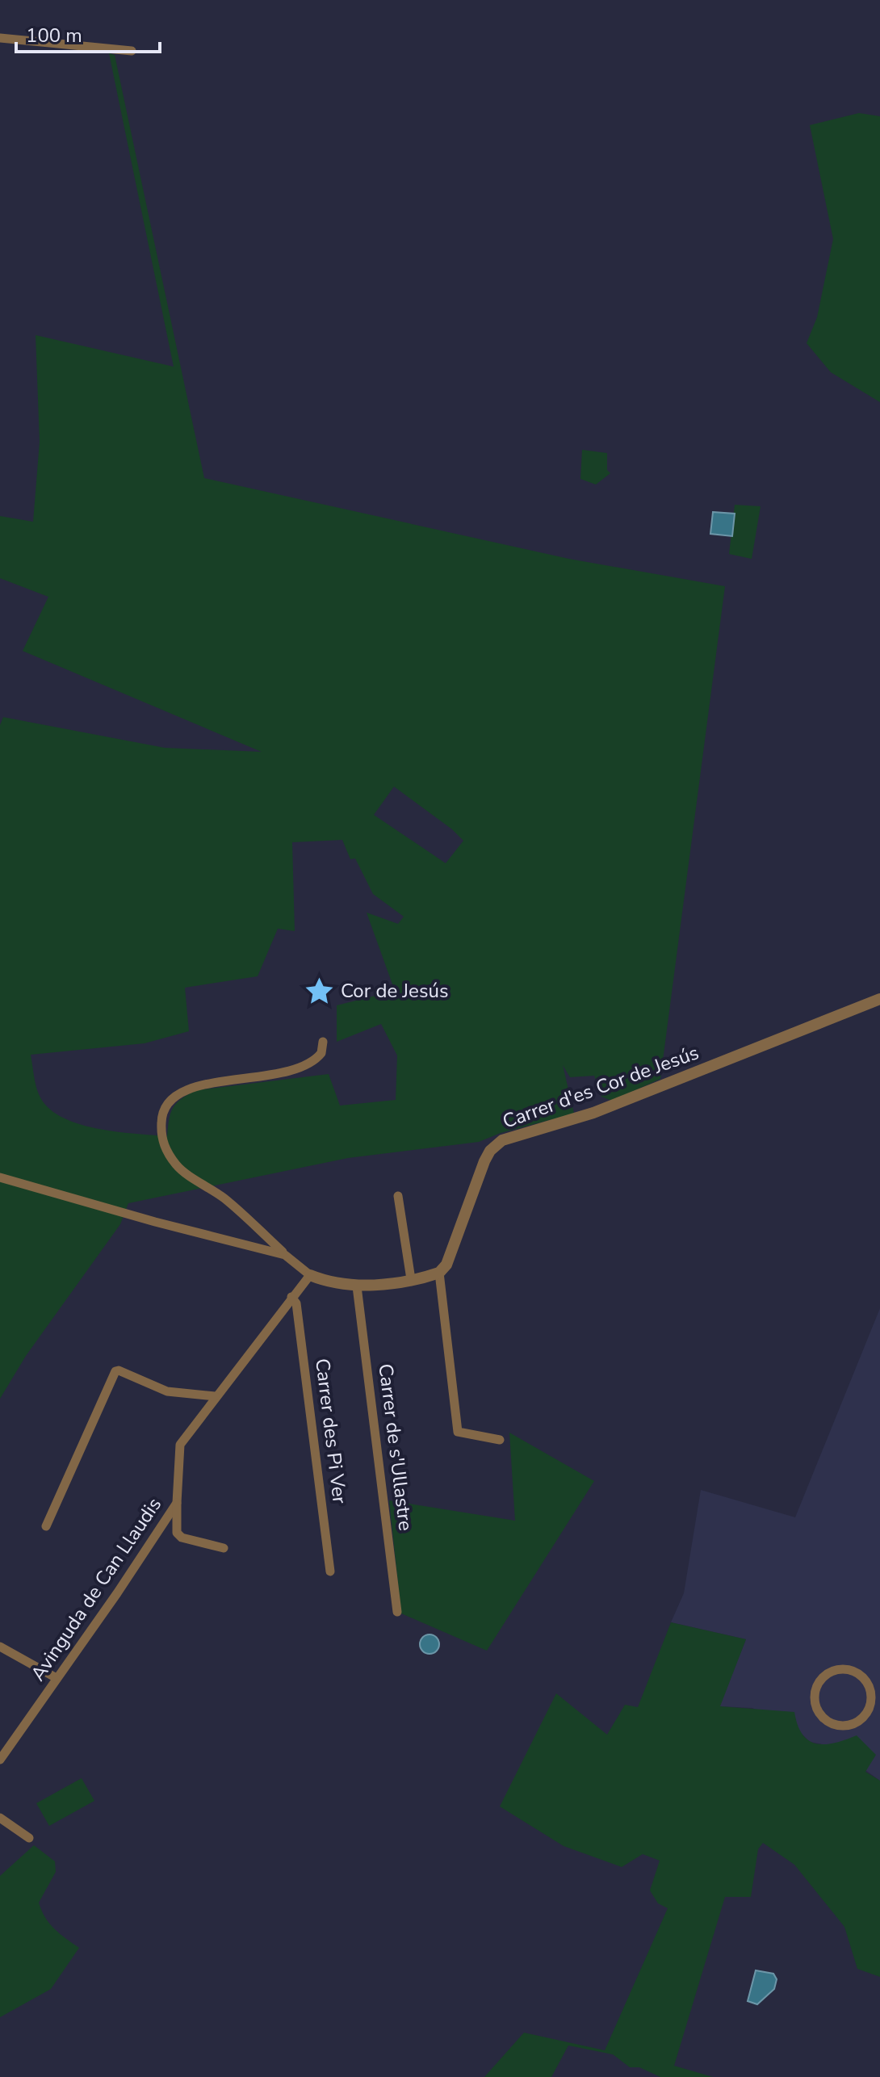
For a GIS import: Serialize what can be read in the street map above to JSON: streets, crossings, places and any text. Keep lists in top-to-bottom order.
{
  "streets": {
    "street": [
      "Carrer d'es Cor de Jesús",
      "Carrer des Pi Ver",
      "Carrer de s'Ullastre",
      "Avinguda de Can Llaudis"
    ]
  },
  "crossings": [
    ["Carrer des Pi Ver", "Avinguda de Can Llaudis"]
  ],
  "places": {
    "place": ["Cor de Jesús"]
  },
  "scale_bar": "100 m"
}
